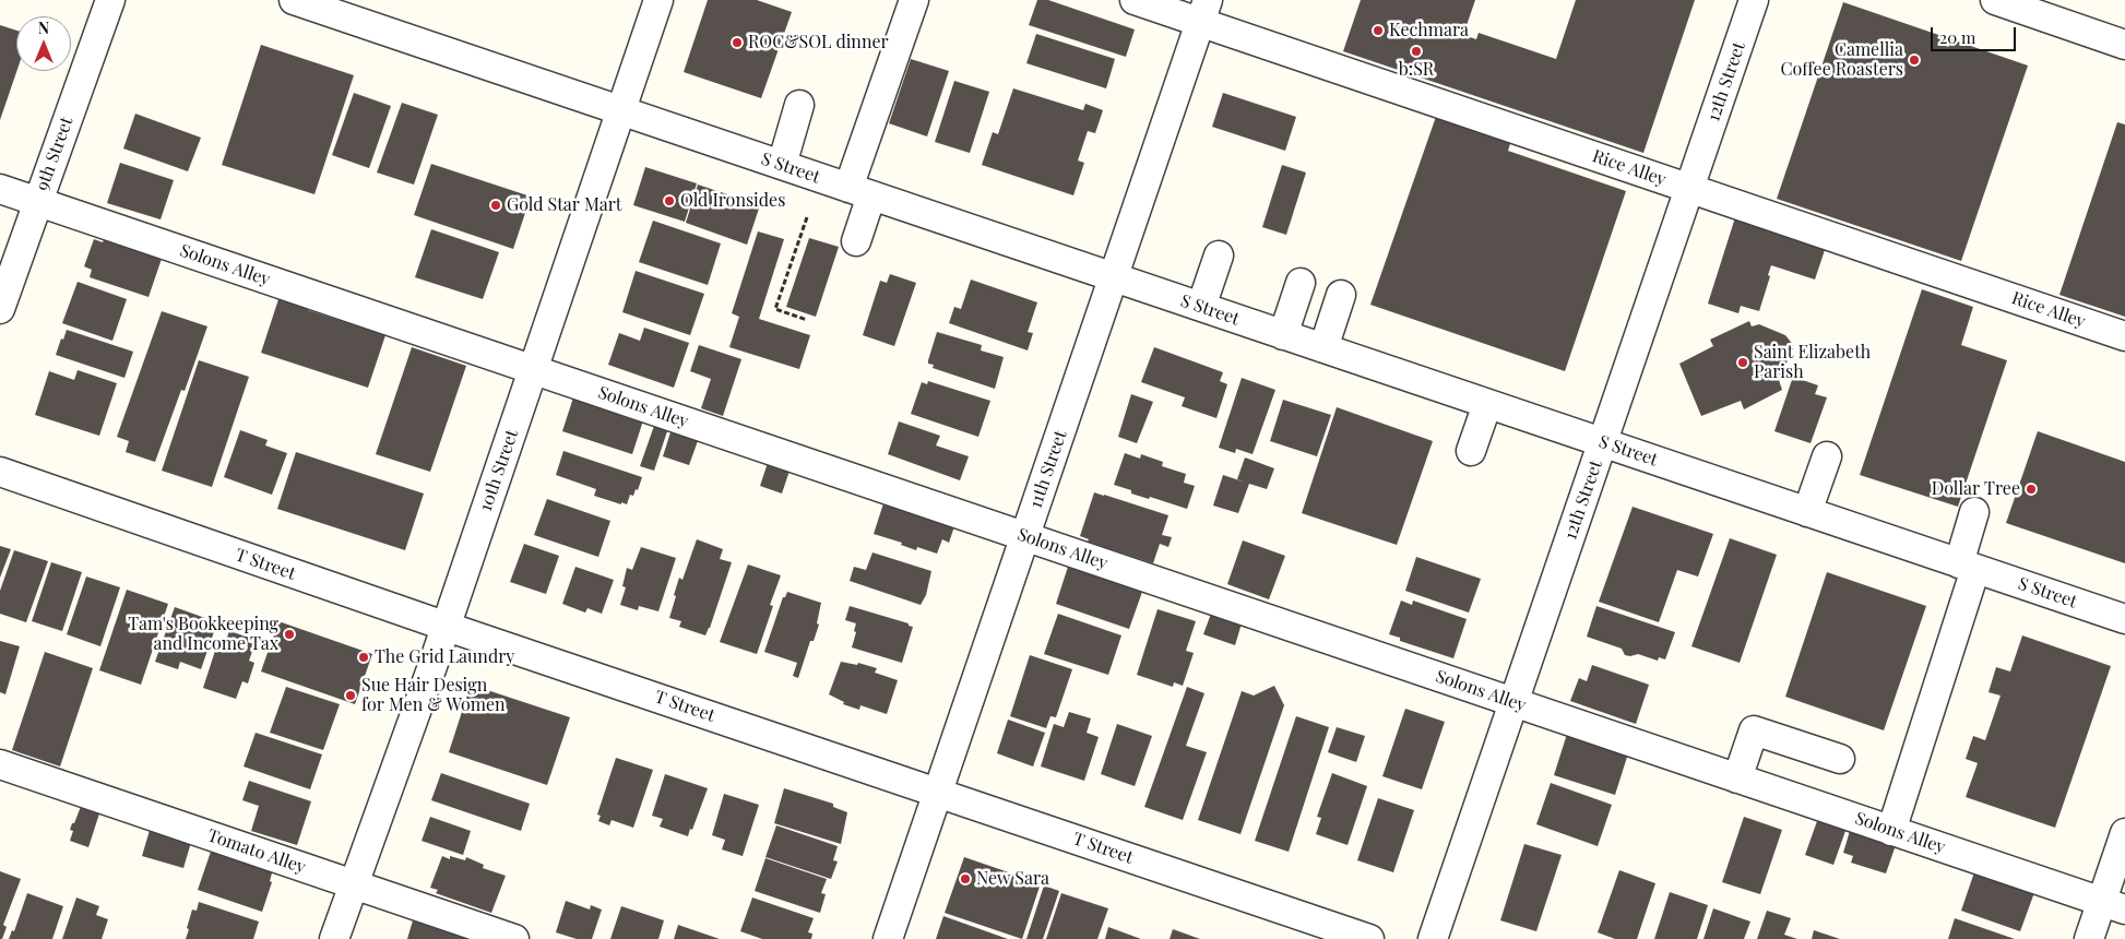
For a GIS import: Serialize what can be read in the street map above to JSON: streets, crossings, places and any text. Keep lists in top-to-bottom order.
{
  "streets": {
    "street": [
      "12th Street",
      "9th Street",
      "S Street",
      "Rice Alley",
      "Solons Alley",
      "11th Street",
      "10th Street",
      "T Street",
      "Tomato Alley"
    ]
  },
  "crossings": [
    ["12th Street", "S Street"],
    ["12th Street", "Rice Alley"],
    ["12th Street", "Solons Alley"],
    ["9th Street", "Solons Alley"],
    ["S Street", "11th Street"],
    ["S Street", "10th Street"],
    ["Rice Alley", "11th Street"],
    ["Solons Alley", "11th Street"],
    ["Solons Alley", "10th Street"],
    ["11th Street", "T Street"],
    ["10th Street", "T Street"],
    ["10th Street", "Tomato Alley"]
  ],
  "places": [
    "Kechmara",
    "ROC&SOL dinner",
    "b:SR",
    "Camellia Coffee Roasters",
    "Old Ironsides",
    "Gold Star Mart",
    "Saint Elizabeth Parish",
    "Dollar Tree",
    "Tam's Bookkeeping and Income Tax",
    "The Grid Laundry",
    "Sue Hair Design for Men & Women",
    "New Sara"
  ],
  "scale_bar": "20 m",
  "north": "top"
}
